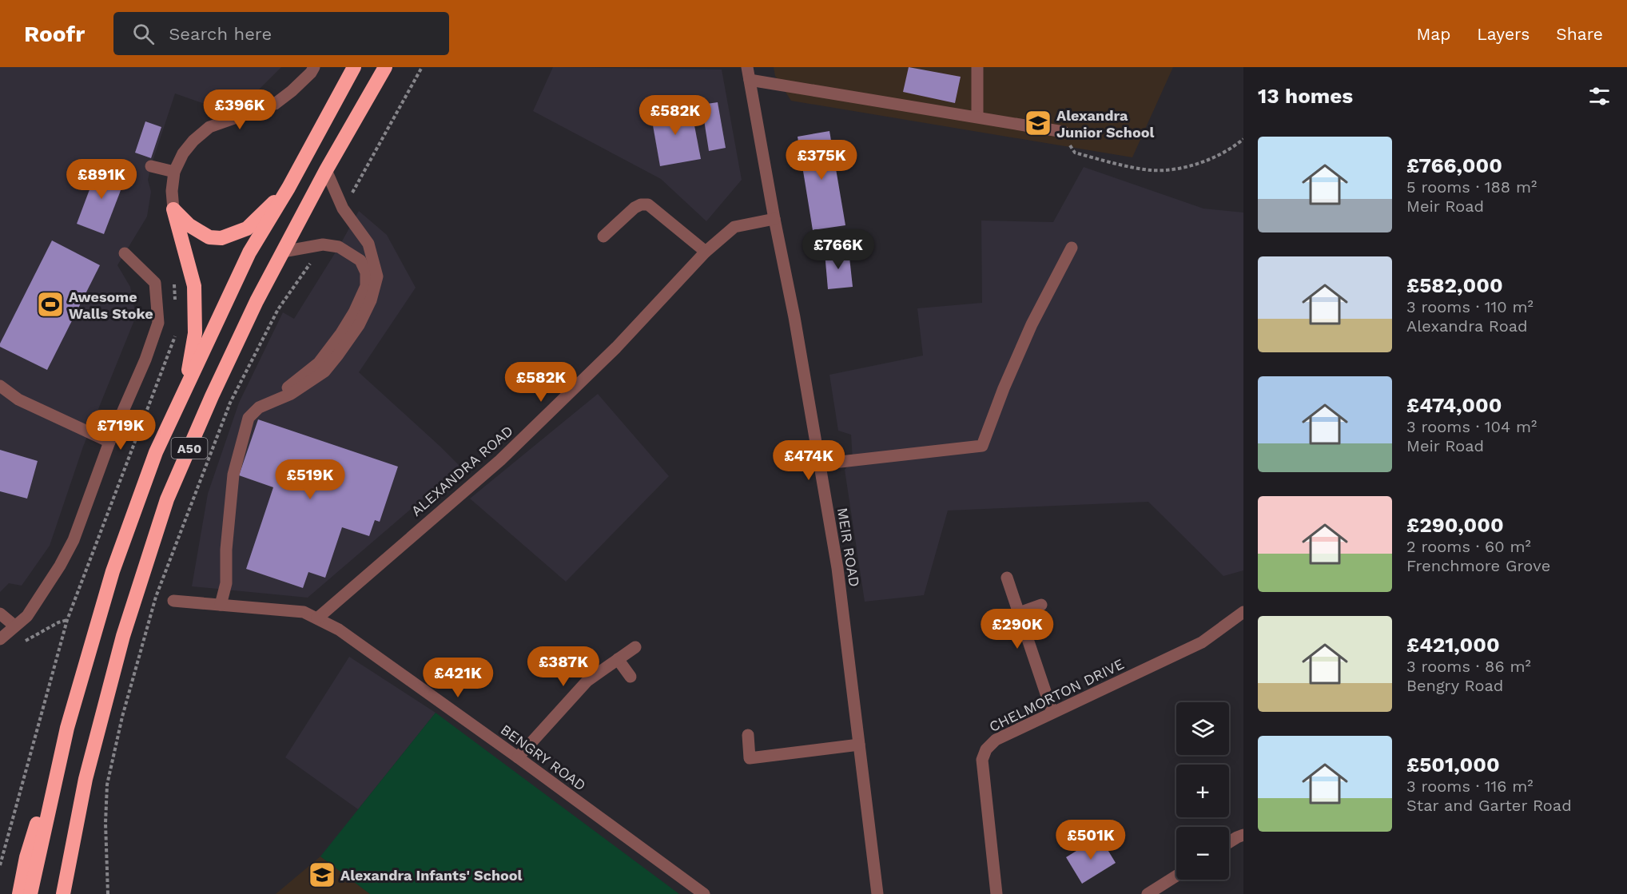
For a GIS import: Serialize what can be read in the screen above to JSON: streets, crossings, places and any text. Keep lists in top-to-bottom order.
{
  "streets": {
    "highway": ["A50"],
    "street": [
      "ALEXANDRA ROAD",
      "MEIR ROAD",
      "CHELMORTON DRIVE",
      "BENGRY ROAD"
    ]
  },
  "crossings": [
    ["ALEXANDRA ROAD", "MEIR ROAD"],
    ["ALEXANDRA ROAD", "BENGRY ROAD"]
  ],
  "places": {
    "school or university": ["Alexandra Junior School", "Alexandra Infants' School"],
    "sports": ["Awesome Walls Stoke"]
  },
  "page": {
    "header": "Roofr",
    "search": "Search here",
    "nav": ["Map", "Layers", "Share"],
    "heading": "13 homes",
    "price": [
      "£396K",
      "£582K",
      "£375K",
      "£891K",
      "£766K",
      "£582K",
      "£719K",
      "£474K",
      "£519K",
      "£290K",
      "£387K",
      "£421K",
      "£501K"
    ],
    "list": [
      {
        "name": "£766,000",
        "note": "5 rooms · 188 m² · Meir Road"
      },
      {
        "name": "£582,000",
        "note": "3 rooms · 110 m² · Alexandra Road"
      },
      {
        "name": "£474,000",
        "note": "3 rooms · 104 m² · Meir Road"
      },
      {
        "name": "£290,000",
        "note": "2 rooms · 60 m² · Frenchmore Grove"
      },
      {
        "name": "£421,000",
        "note": "3 rooms · 86 m² · Bengry Road"
      },
      {
        "name": "£501,000",
        "note": "3 rooms · 116 m² · Star and Garter Road"
      }
    ],
    "map_buttons": ["+", "−"]
  }
}
